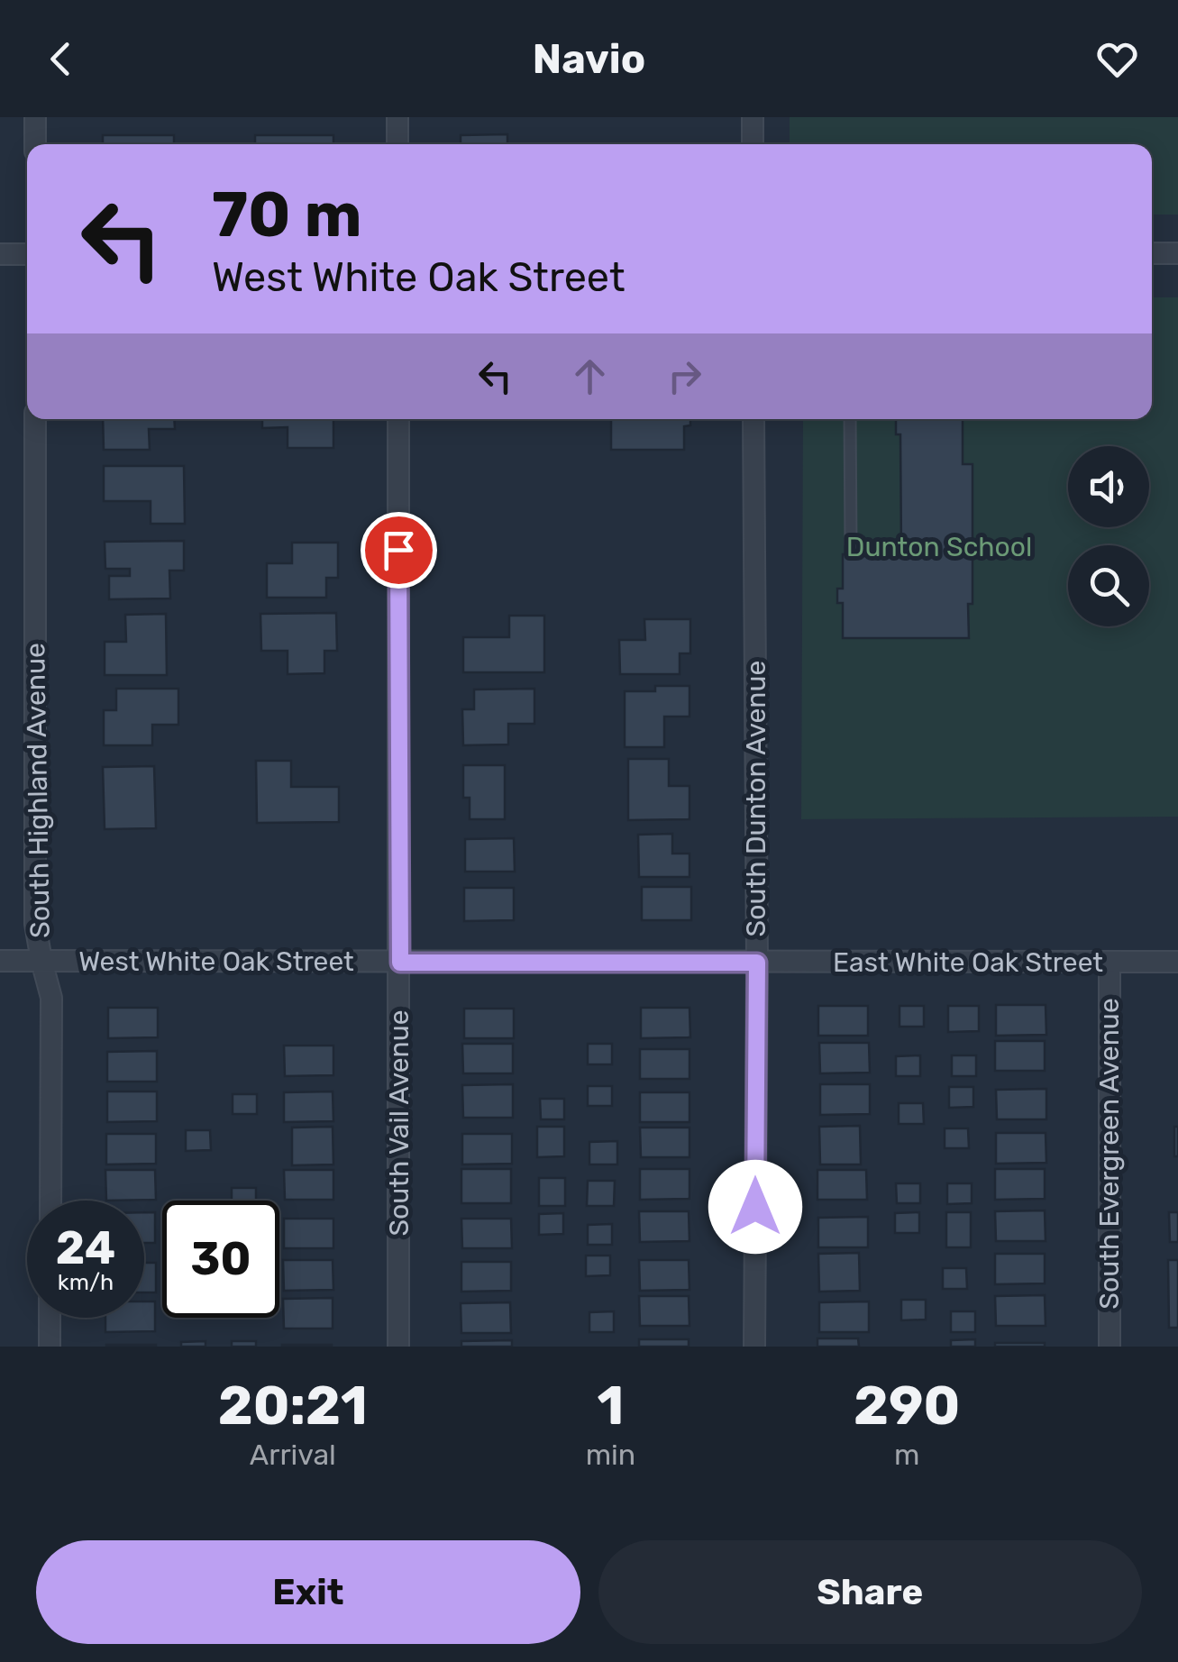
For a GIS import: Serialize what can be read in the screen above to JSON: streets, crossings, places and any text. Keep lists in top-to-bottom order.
{
  "streets": {
    "street": [
      "South Highland Avenue",
      "South Dunton Avenue",
      "West White Oak Street",
      "East White Oak Street",
      "South Vail Avenue",
      "South Evergreen Avenue"
    ]
  },
  "crossings": [
    ["South Highland Avenue", "West White Oak Street"],
    ["South Dunton Avenue", "West White Oak Street"],
    ["South Dunton Avenue", "East White Oak Street"],
    ["West White Oak Street", "East White Oak Street"],
    ["West White Oak Street", "South Vail Avenue"],
    ["East White Oak Street", "South Evergreen Avenue"]
  ],
  "parks": ["Dunton School"],
  "page": {
    "header": "Navio",
    "turn": ["70 m", "West White Oak Street"],
    "speed": "24 km/h",
    "limit": "30",
    "eta": [
      "20:21",
      "Arrival",
      "1",
      "min",
      "290",
      "m"
    ],
    "buttons": ["Exit", "Share"]
  }
}
